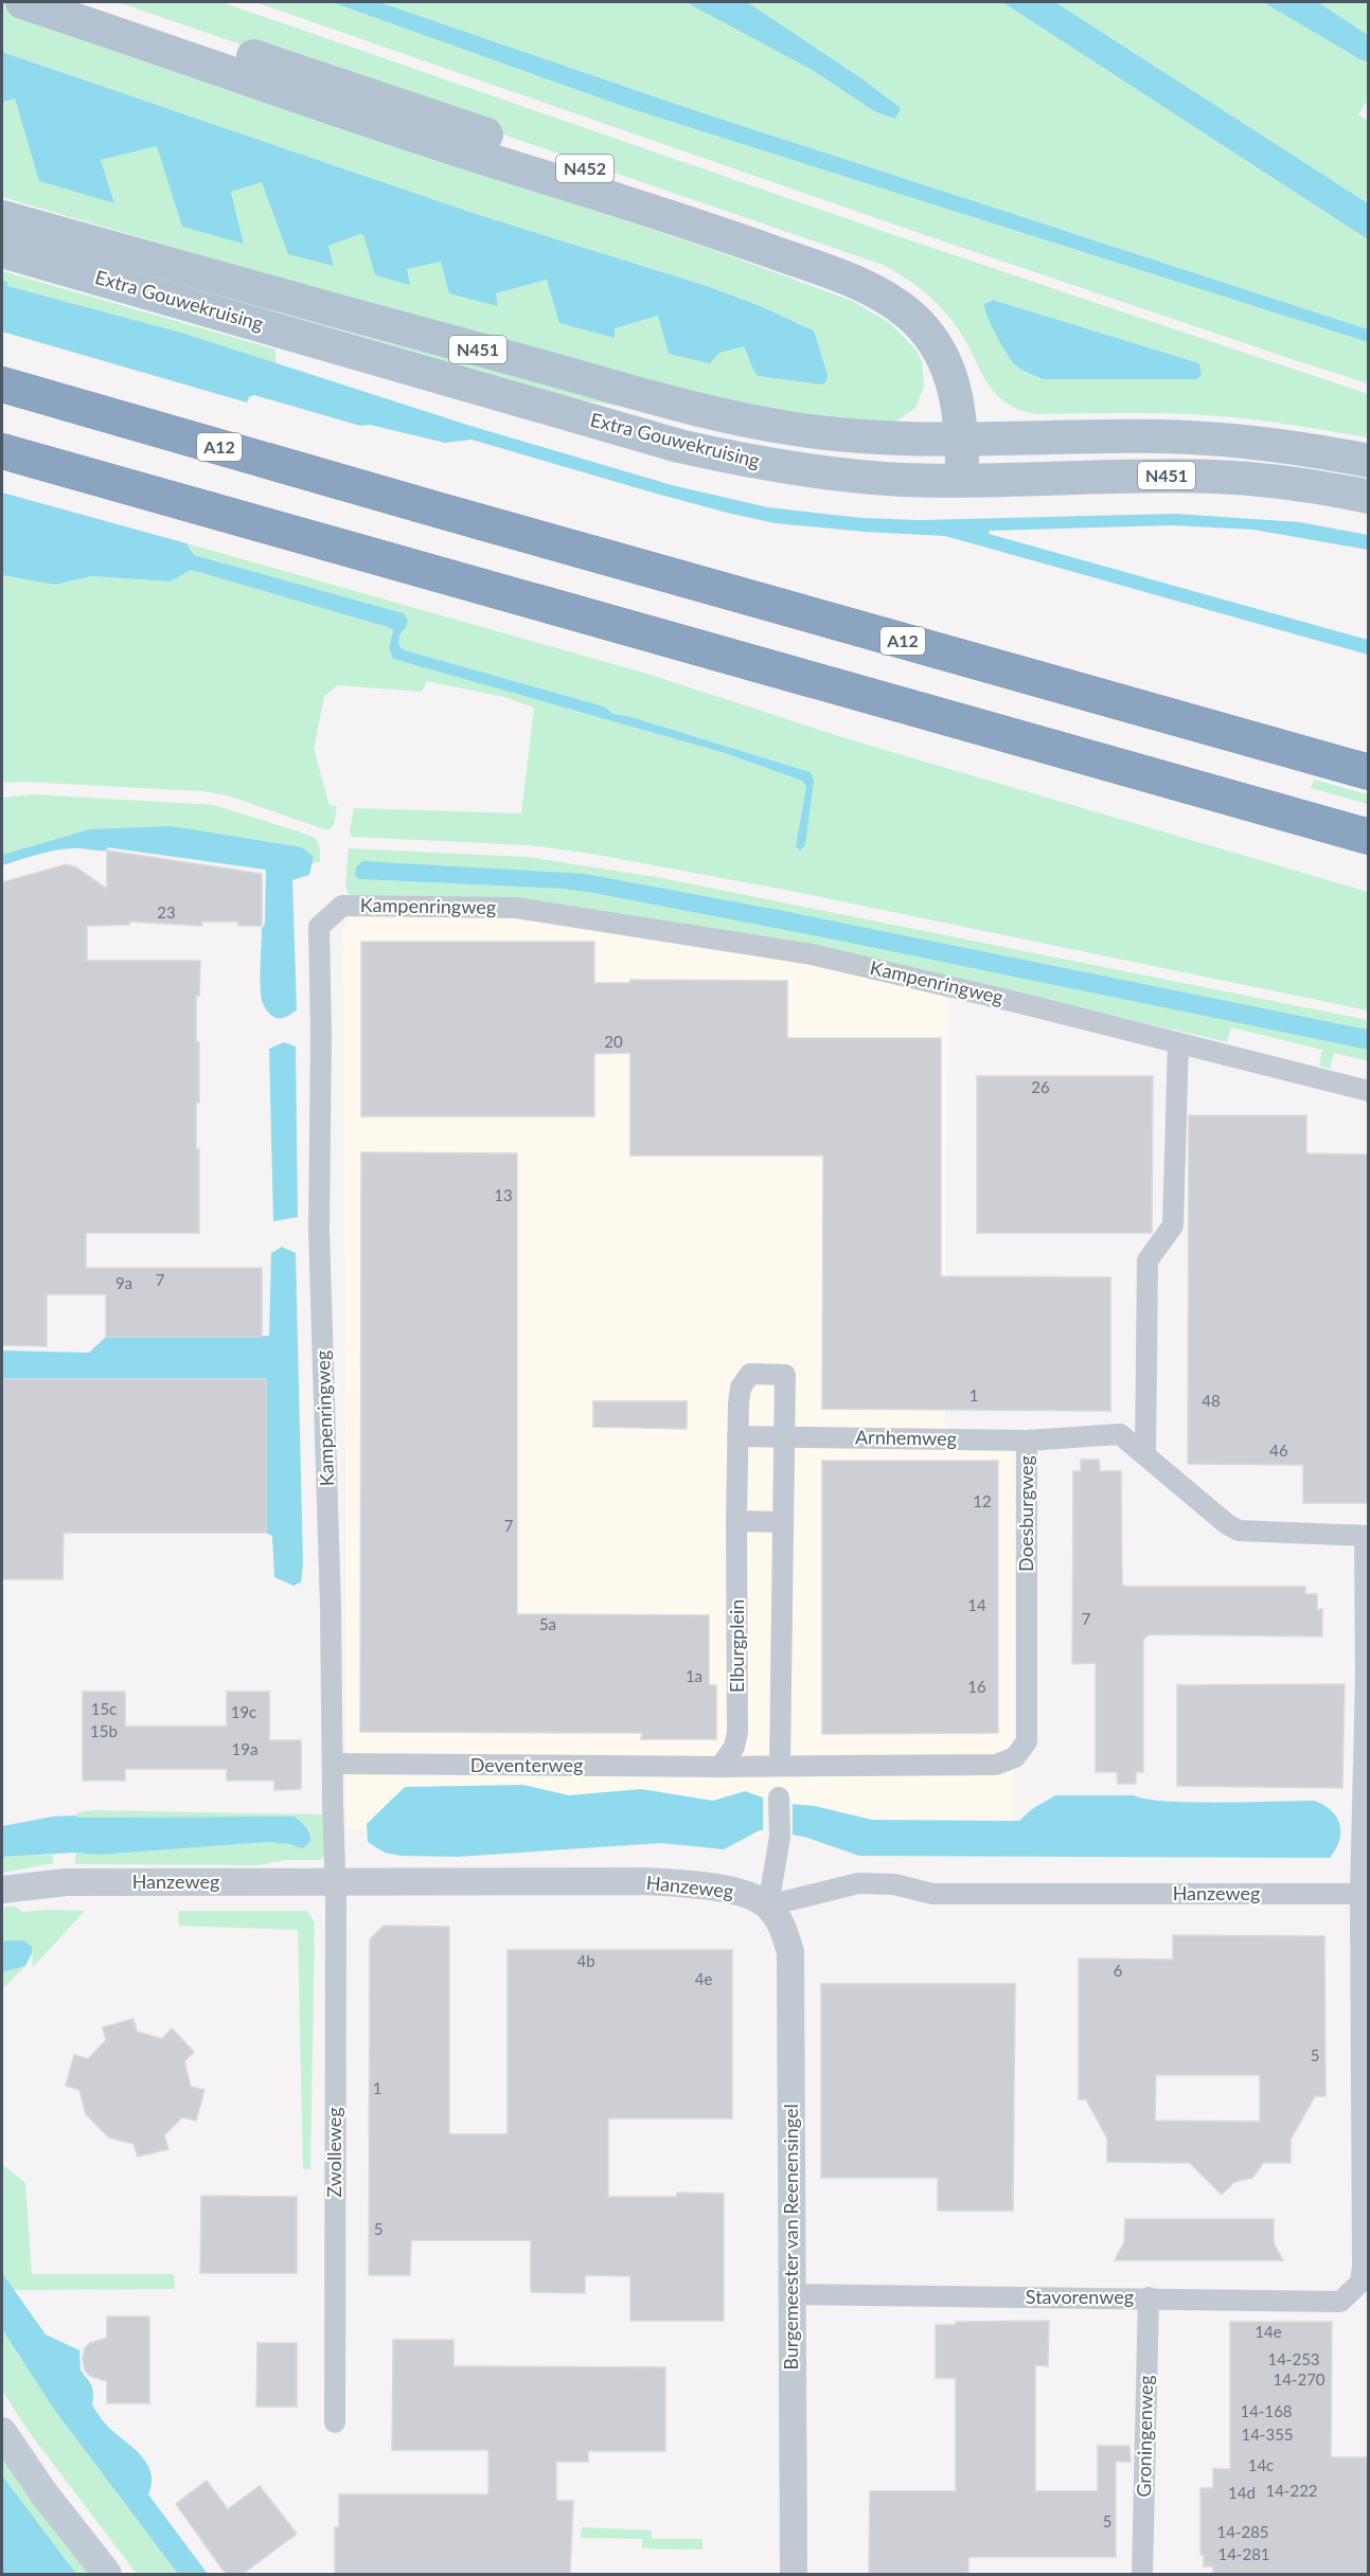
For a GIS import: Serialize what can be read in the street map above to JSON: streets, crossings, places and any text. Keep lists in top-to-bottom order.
{
  "streets": {
    "highway": ["A12"],
    "main road": ["N452", "Extra Gouwekruising", "N451"],
    "street": [
      "Kampenringweg",
      "Arnhemweg",
      "Doesburgweg",
      "Elburgplein",
      "Deventerweg",
      "Hanzeweg",
      "Zwolleweg",
      "Burgemeester van Reenensingel",
      "Stavorenweg",
      "Groningenweg"
    ]
  },
  "crossings": [
    ["N452", "Extra Gouwekruising"],
    ["Kampenringweg", "Deventerweg"],
    ["Kampenringweg", "Hanzeweg"],
    ["Kampenringweg", "Zwolleweg"],
    ["Arnhemweg", "Doesburgweg"],
    ["Arnhemweg", "Elburgplein"],
    ["Doesburgweg", "Elburgplein"],
    ["Doesburgweg", "Deventerweg"],
    ["Elburgplein", "Deventerweg"],
    ["Hanzeweg", "Zwolleweg"],
    ["Hanzeweg", "Burgemeester van Reenensingel"],
    ["Hanzeweg", "Stavorenweg"],
    ["Burgemeester van Reenensingel", "Stavorenweg"],
    ["Stavorenweg", "Groningenweg"]
  ],
  "house_numbers": [
    "23",
    "20",
    "26",
    "13",
    "7",
    "9a",
    "1",
    "48",
    "46",
    "12",
    "7",
    "14",
    "7",
    "5a",
    "1a",
    "16",
    "15c",
    "19c",
    "15b",
    "19a",
    "4b",
    "6",
    "4e",
    "5",
    "1",
    "5",
    "14e",
    "14-253",
    "14-270",
    "14-168",
    "14-355",
    "14c",
    "14-222",
    "14d",
    "5",
    "14-285",
    "14-281"
  ]
}
